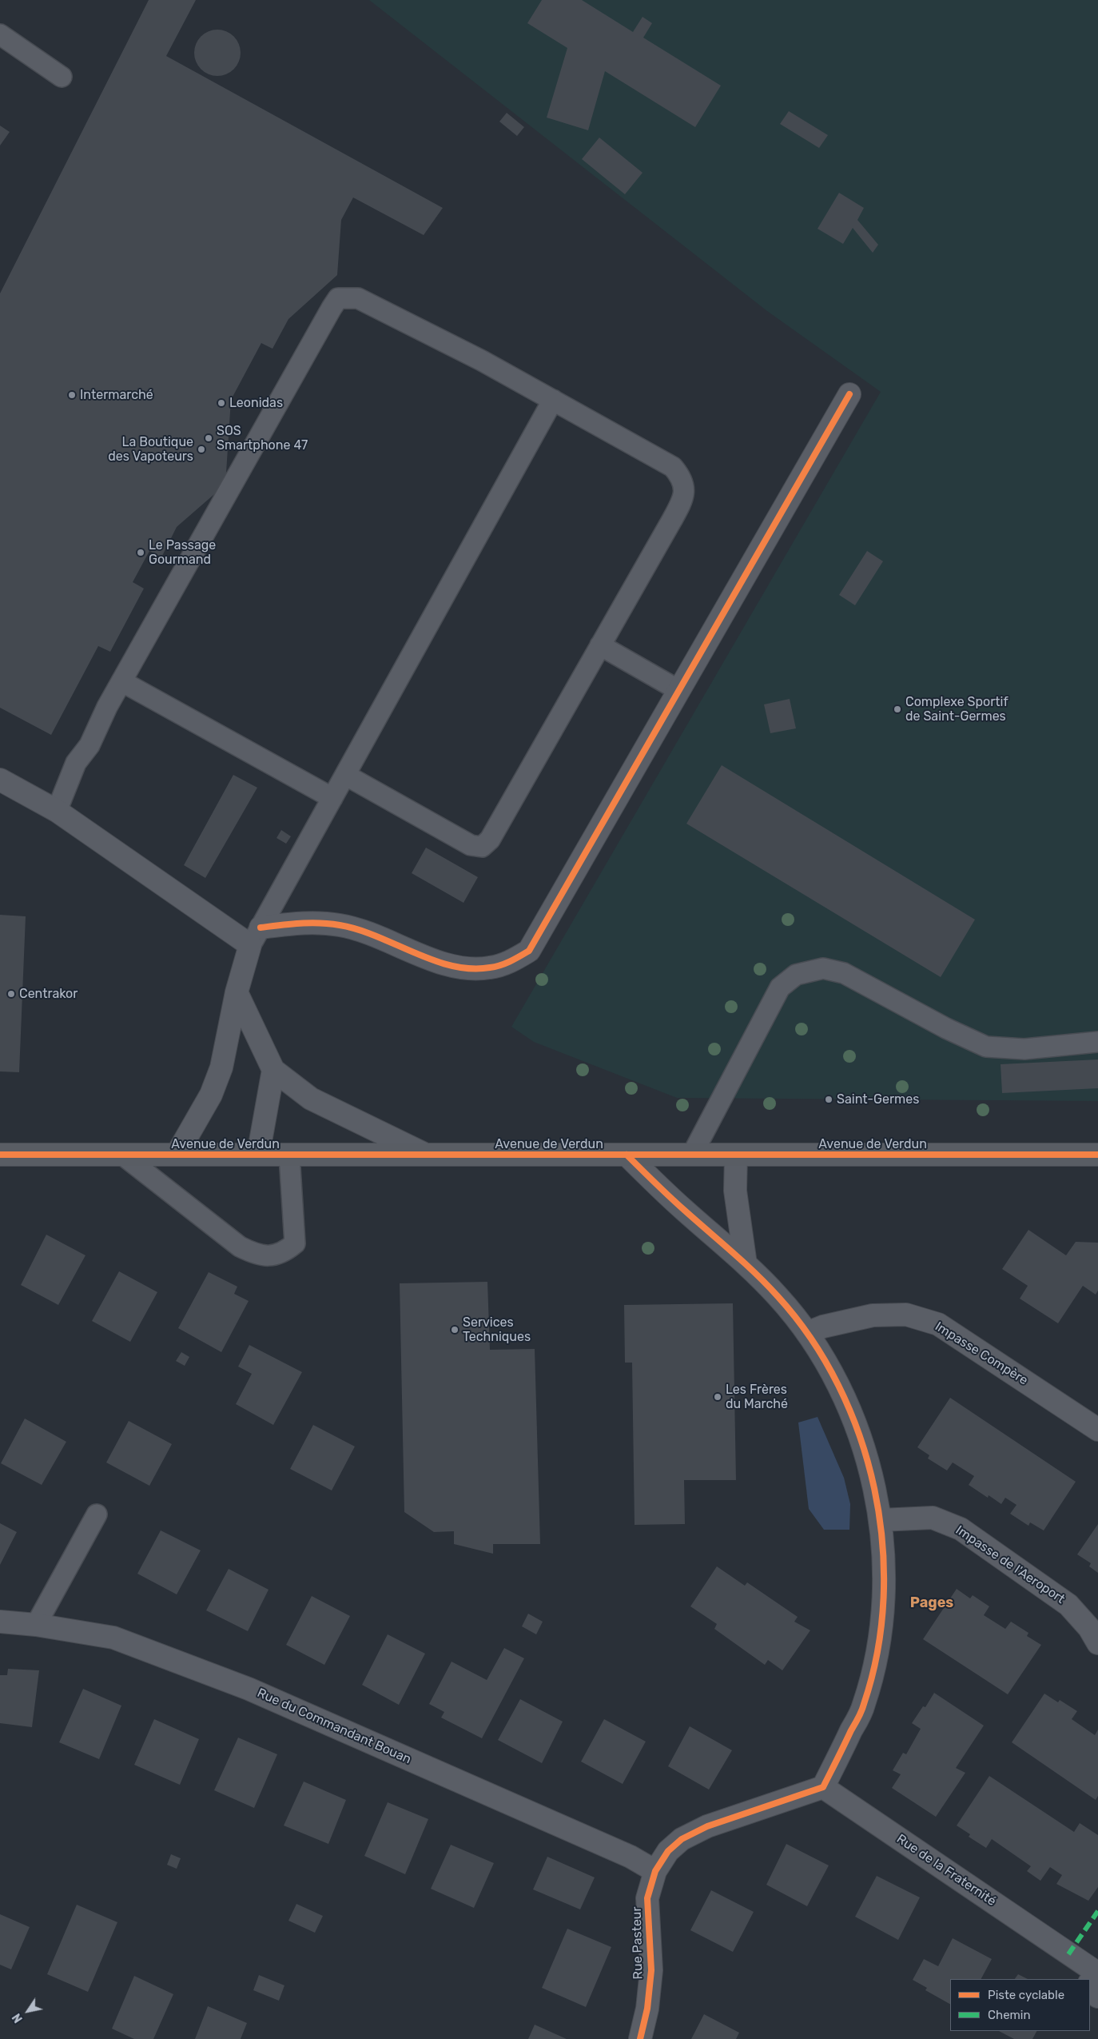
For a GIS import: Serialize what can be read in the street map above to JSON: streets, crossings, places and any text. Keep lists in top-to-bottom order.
{
  "streets": {
    "main road": ["Avenue de Verdun"],
    "street": [
      "Impasse Compère",
      "Impasse de l'Aeroport",
      "Rue du Commandant Bouan",
      "Rue de la Fraternité",
      "Rue Pasteur"
    ]
  },
  "crossings": [
    ["Rue du Commandant Bouan", "Rue Pasteur"],
    ["Rue de la Fraternité", "Rue Pasteur"]
  ],
  "districts": ["Pages"],
  "places": [
    "Intermarché",
    "Leonidas",
    "SOS Smartphone 47",
    "La Boutique des Vapoteurs",
    "Le Passage Gourmand",
    "Complexe Sportif de Saint-Germes",
    "Centrakor",
    "Saint-Germes",
    "Services Techniques",
    "Les Frères du Marché"
  ],
  "legend": ["Piste cyclable", "Chemin"],
  "north": "bottom left"
}
